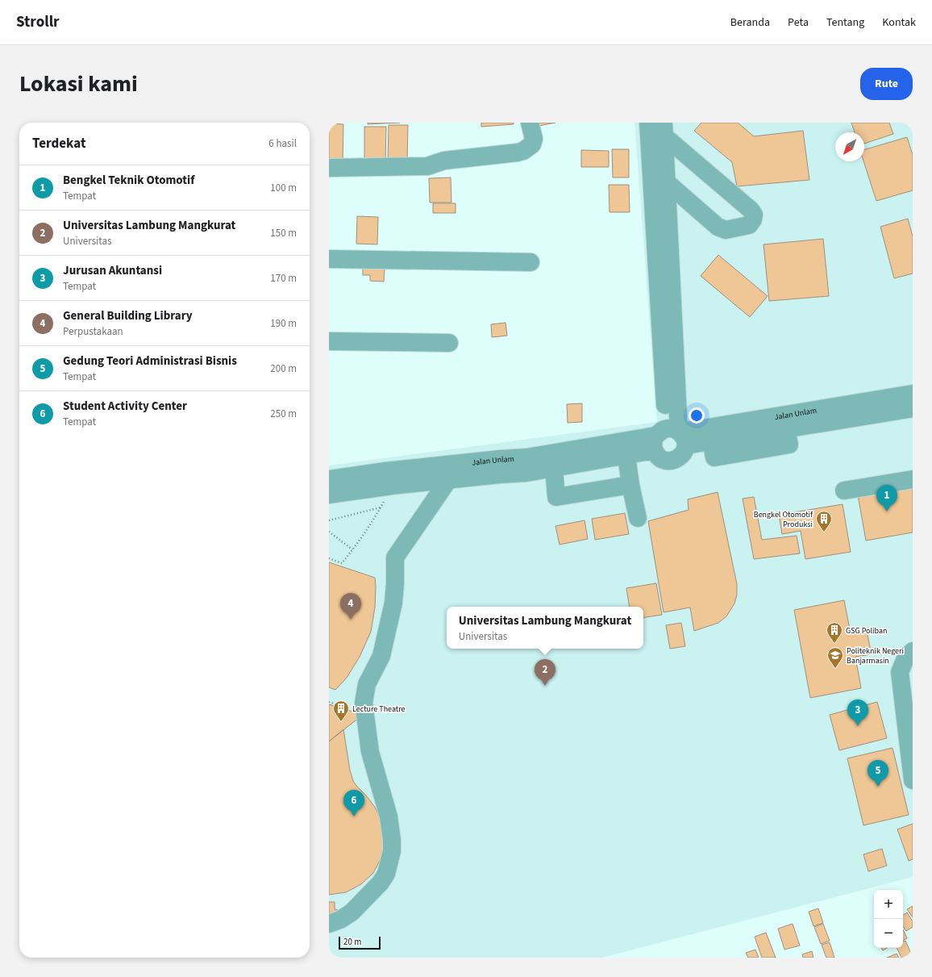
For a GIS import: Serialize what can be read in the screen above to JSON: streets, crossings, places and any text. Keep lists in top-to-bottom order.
{
  "streets": {
    "street": ["Jalan Unlam"]
  },
  "places": {
    "building": ["Bengkel Otomotif Produksi", "GSG Poliban", "Lecture Theatre"],
    "school or university": ["Politeknik Negeri Banjarmasin"]
  },
  "scale_bar": "20 m",
  "north": "bottom left",
  "page": {
    "header": "Strollr",
    "nav": [
      "Beranda",
      "Peta",
      "Tentang",
      "Kontak"
    ],
    "title": "Lokasi kami",
    "buttons": "Rute",
    "heading": ["Terdekat", "6 hasil"],
    "list": [
      {
        "mark": "1",
        "name": "Bengkel Teknik Otomotif",
        "note": "Tempat",
        "value": "100 m"
      },
      {
        "mark": "2",
        "name": "Universitas Lambung Mangkurat",
        "note": "Universitas",
        "value": "150 m"
      },
      {
        "mark": "3",
        "name": "Jurusan Akuntansi",
        "note": "Tempat",
        "value": "170 m"
      },
      {
        "mark": "4",
        "name": "General Building Library",
        "note": "Perpustakaan",
        "value": "190 m"
      },
      {
        "mark": "5",
        "name": "Gedung Teori Administrasi Bisnis",
        "note": "Tempat",
        "value": "200 m"
      },
      {
        "mark": "6",
        "name": "Student Activity Center",
        "note": "Tempat",
        "value": "250 m"
      }
    ],
    "pins": [
      "1",
      "4",
      "2",
      "3",
      "5",
      "6"
    ],
    "popup": ["Universitas Lambung Mangkurat", "Universitas"],
    "map_buttons": ["+", "−"],
    "scale": "20 m"
  }
}
